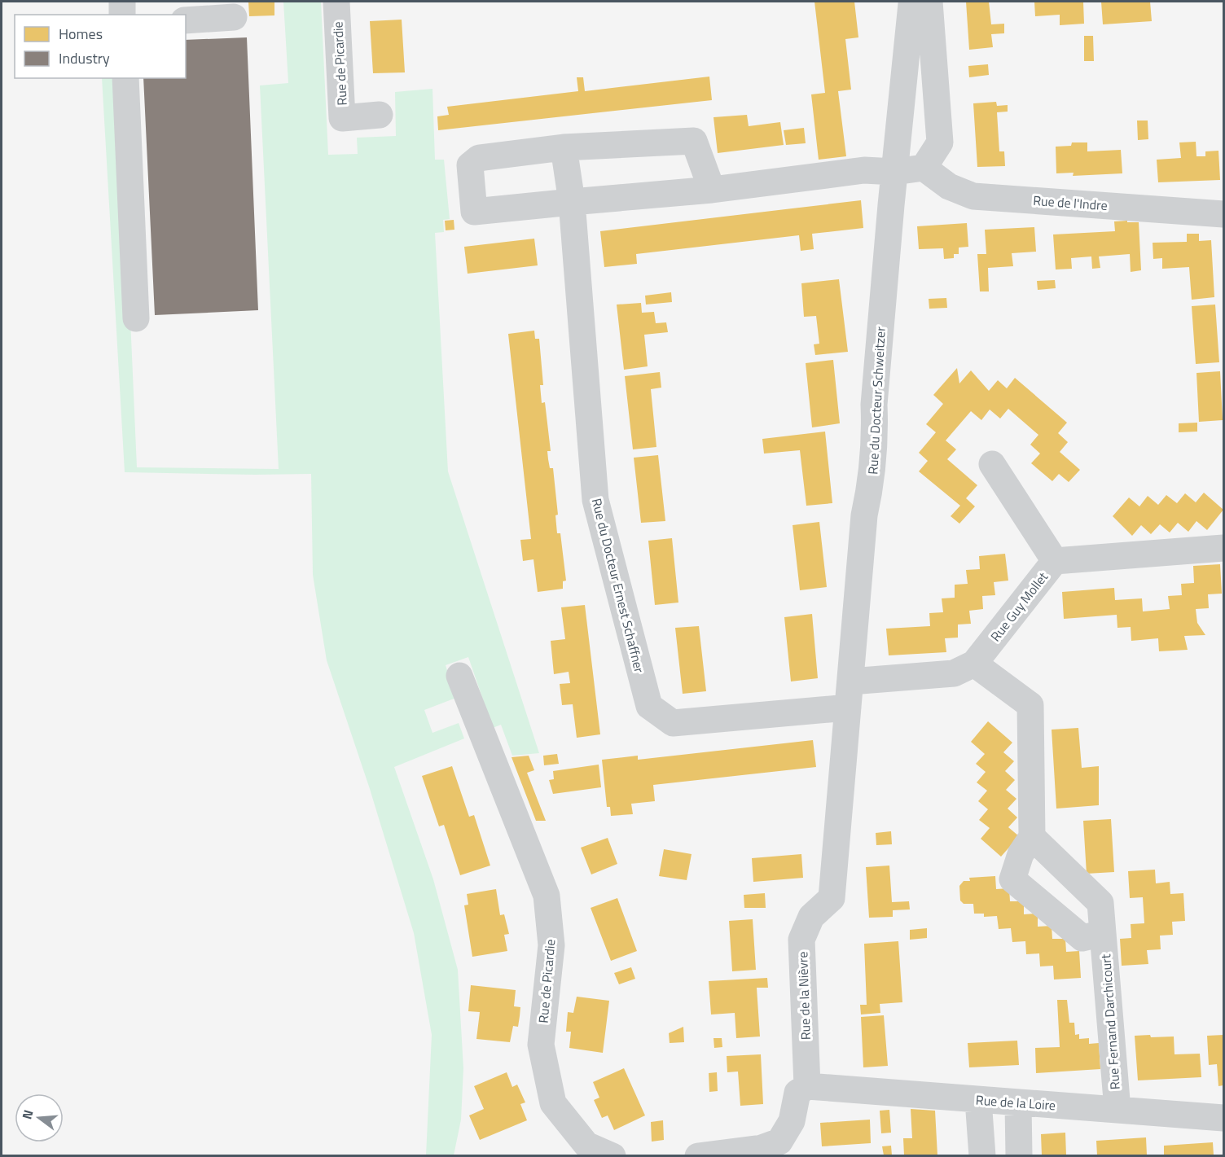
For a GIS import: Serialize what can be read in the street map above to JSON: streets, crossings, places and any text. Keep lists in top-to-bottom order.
{
  "streets": {
    "street": [
      "Rue de Picardie",
      "Rue de l'Indre",
      "Rue du Docteur Schweitzer",
      "Rue du Docteur Ernest Schaffner",
      "Rue Guy Mollet",
      "Rue de la Nièvre",
      "Rue Fernand Darchicourt",
      "Rue de la Loire"
    ]
  },
  "crossings": [
    ["Rue du Docteur Schweitzer", "Rue du Docteur Ernest Schaffner"],
    ["Rue du Docteur Schweitzer", "Rue Guy Mollet"],
    ["Rue du Docteur Schweitzer", "Rue de la Nièvre"],
    ["Rue de la Nièvre", "Rue de la Loire"],
    ["Rue Fernand Darchicourt", "Rue de la Loire"]
  ],
  "legend": ["Homes", "Industry"],
  "north": "left"
}
